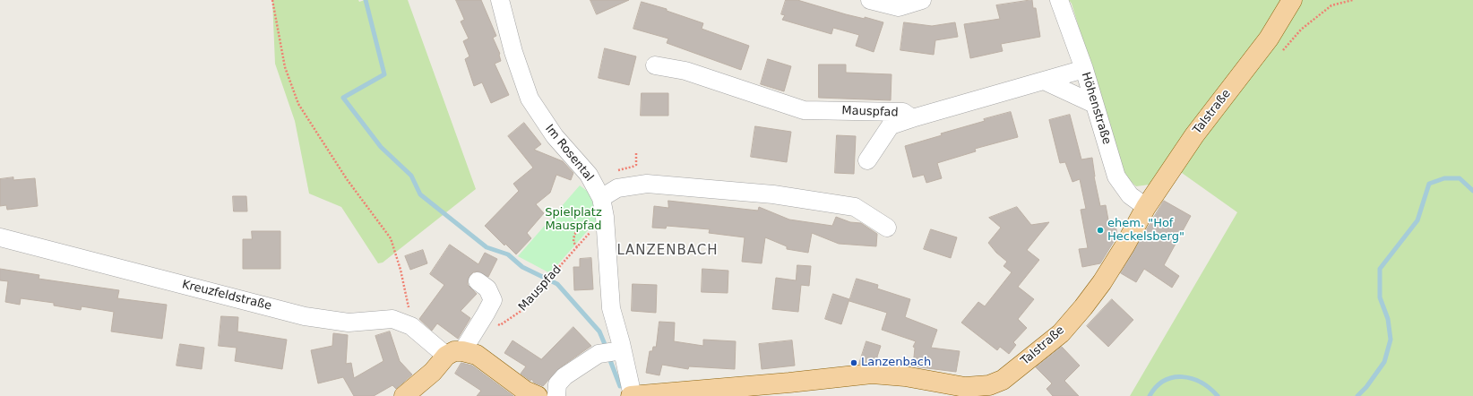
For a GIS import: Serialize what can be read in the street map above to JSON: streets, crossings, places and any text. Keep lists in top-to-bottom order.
{
  "streets": {
    "main road": ["Talstraße"],
    "street": [
      "Höhenstraße",
      "Mauspfad",
      "Im Rosental",
      "Kreuzfeldstraße"
    ]
  },
  "crossings": [
    ["Höhenstraße", "Mauspfad"],
    ["Höhenstraße", "Talstraße"],
    ["Mauspfad", "Im Rosental"],
    ["Talstraße", "Im Rosental"]
  ],
  "districts": ["LANZENBACH"],
  "parks": ["Spielplatz Mauspfad"],
  "places": ["ehem. \"Hof Heckelsberg\"", "Lanzenbach"]
}
